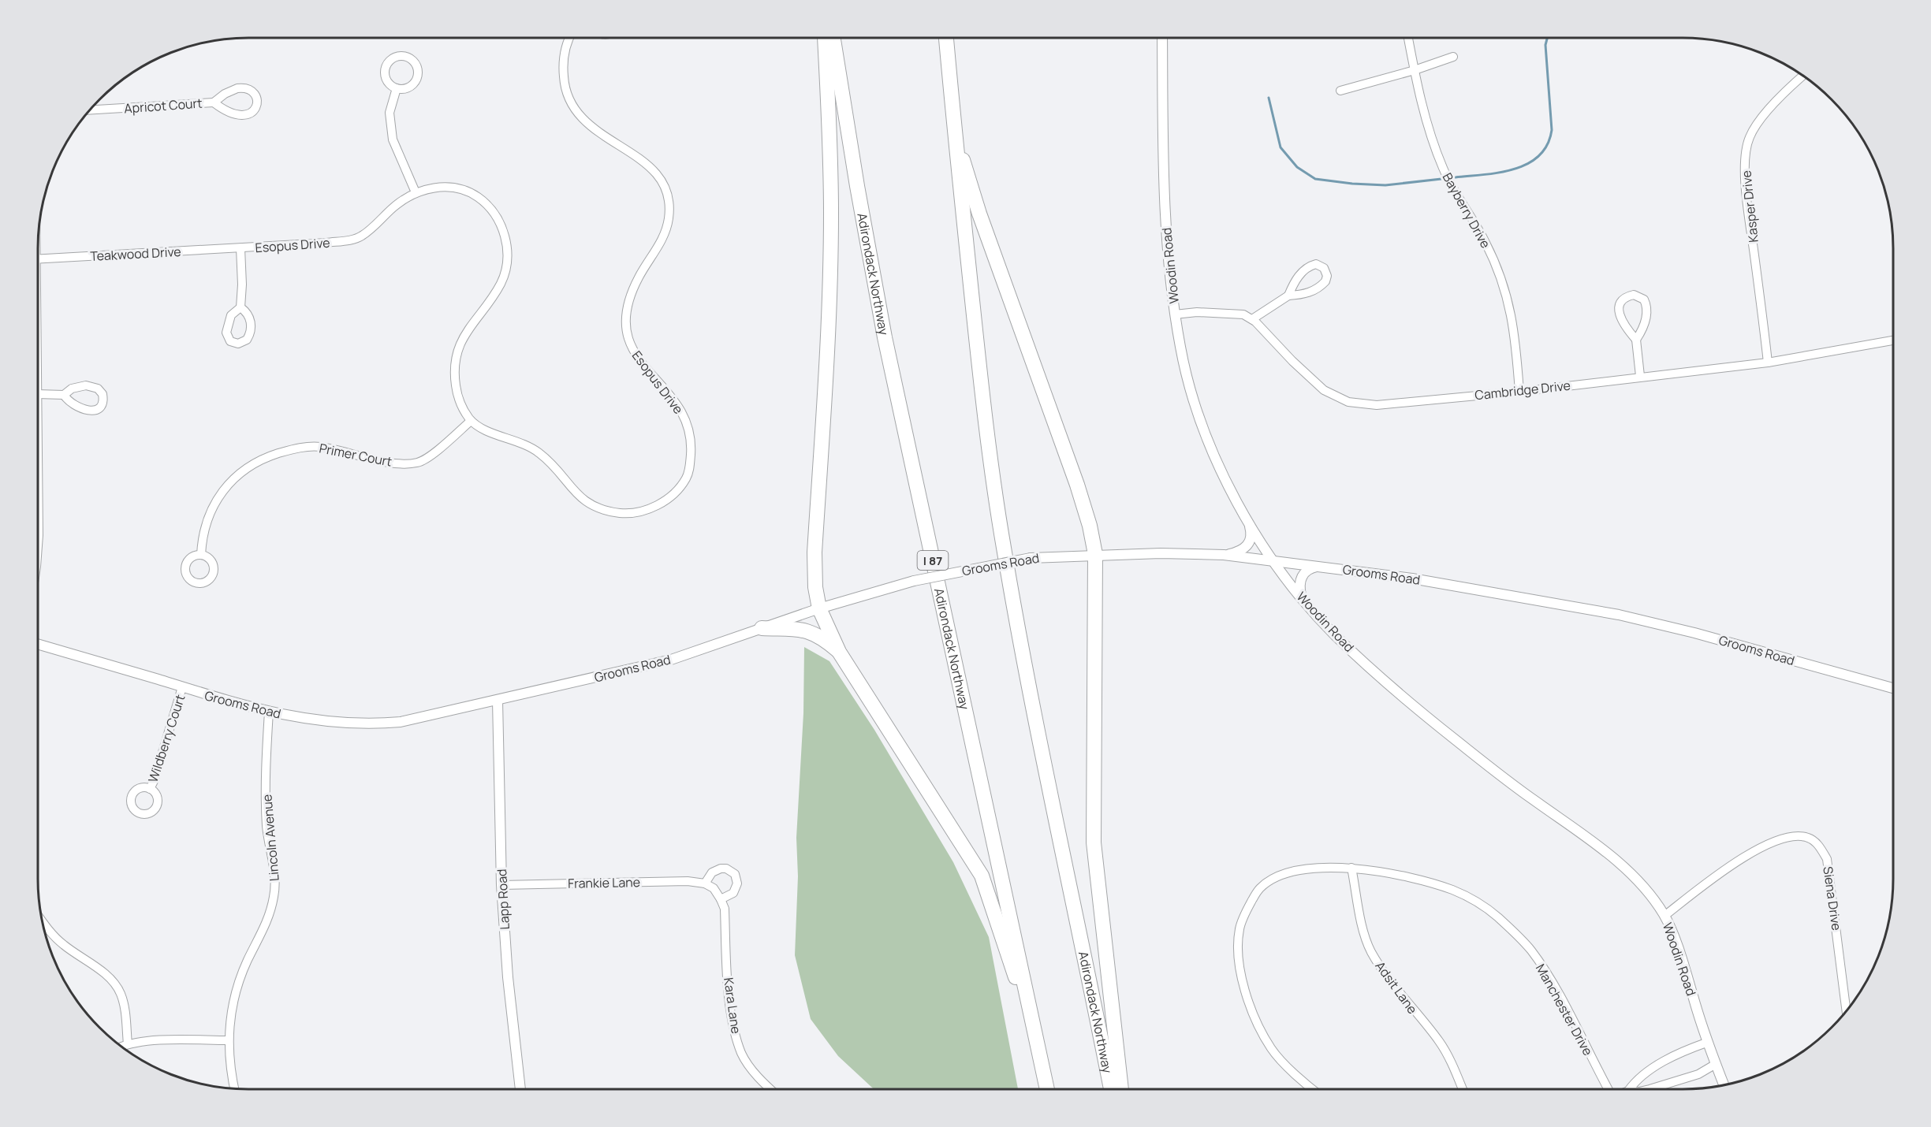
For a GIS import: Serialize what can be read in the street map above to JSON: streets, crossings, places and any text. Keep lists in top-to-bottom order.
{
  "streets": {
    "highway": ["Adirondack Northway", "I 87"],
    "street": [
      "Apricot Court",
      "Kasper Drive",
      "Bayberry Drive",
      "Esopus Drive",
      "Teakwood Drive",
      "Woodin Road",
      "Cambridge Drive",
      "Primer Court",
      "Grooms Road",
      "Wildberry Court",
      "Lincoln Avenue",
      "Frankie Lane",
      "Siena Drive",
      "Lapp Road",
      "Adsit Lane",
      "Kara Lane",
      "Manchester Drive"
    ]
  },
  "crossings": [
    ["Kasper Drive", "Cambridge Drive"],
    ["Bayberry Drive", "Cambridge Drive"],
    ["Esopus Drive", "Teakwood Drive"],
    ["Esopus Drive", "Primer Court"],
    ["Woodin Road", "Cambridge Drive"],
    ["Woodin Road", "Grooms Road"],
    ["Woodin Road", "Siena Drive"],
    ["Woodin Road", "Manchester Drive"],
    ["Grooms Road", "Wildberry Court"],
    ["Grooms Road", "Lincoln Avenue"],
    ["Grooms Road", "Lapp Road"],
    ["Frankie Lane", "Lapp Road"],
    ["Adsit Lane", "Manchester Drive"]
  ]
}
